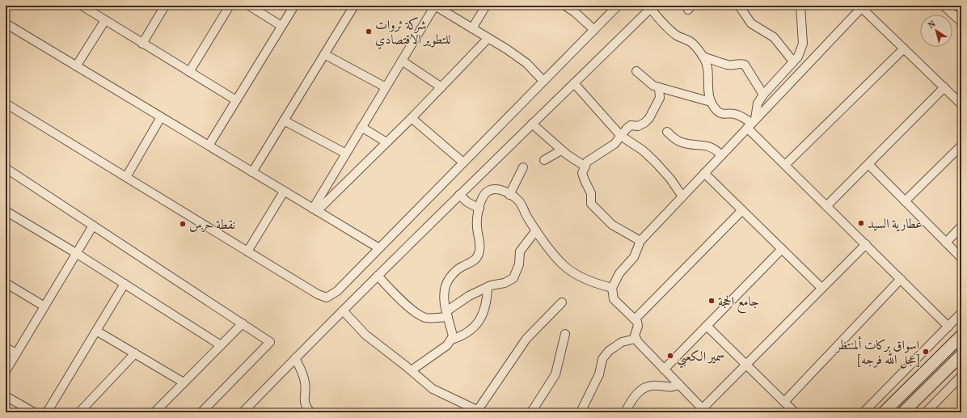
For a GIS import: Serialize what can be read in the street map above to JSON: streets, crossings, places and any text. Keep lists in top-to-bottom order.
{
  "places": [
    "شركة ثروات للتطوير الاقتصادي",
    "عطارية السيد",
    "نقطة حرس",
    "جامع الحجة",
    "اسواق بركات ألمنتظر [عجل الله فرجه]",
    "سمير الكعبي"
  ],
  "north": "top left"
}
